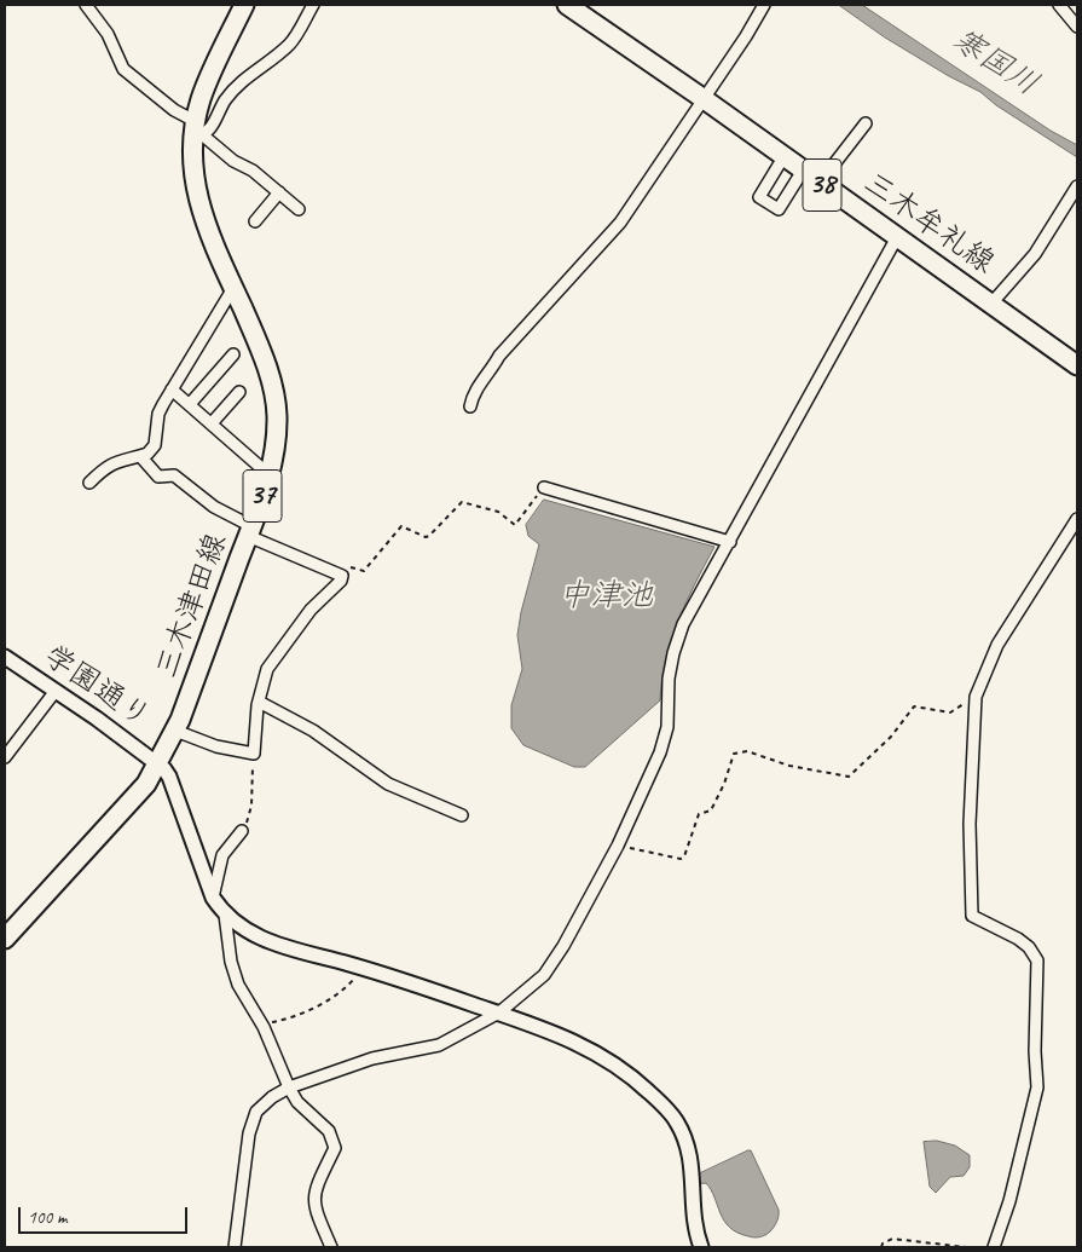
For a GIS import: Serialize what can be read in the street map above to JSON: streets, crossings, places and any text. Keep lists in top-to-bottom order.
{
  "streets": {
    "main road": [
      "38",
      "三木牟礼線",
      "37",
      "三木津田線"
    ],
    "street": ["学園通り"]
  },
  "crossings": [
    ["三木津田線", "学園通り"]
  ],
  "water": ["寒国川", "中津池"],
  "scale_bar": "100 m"
}
